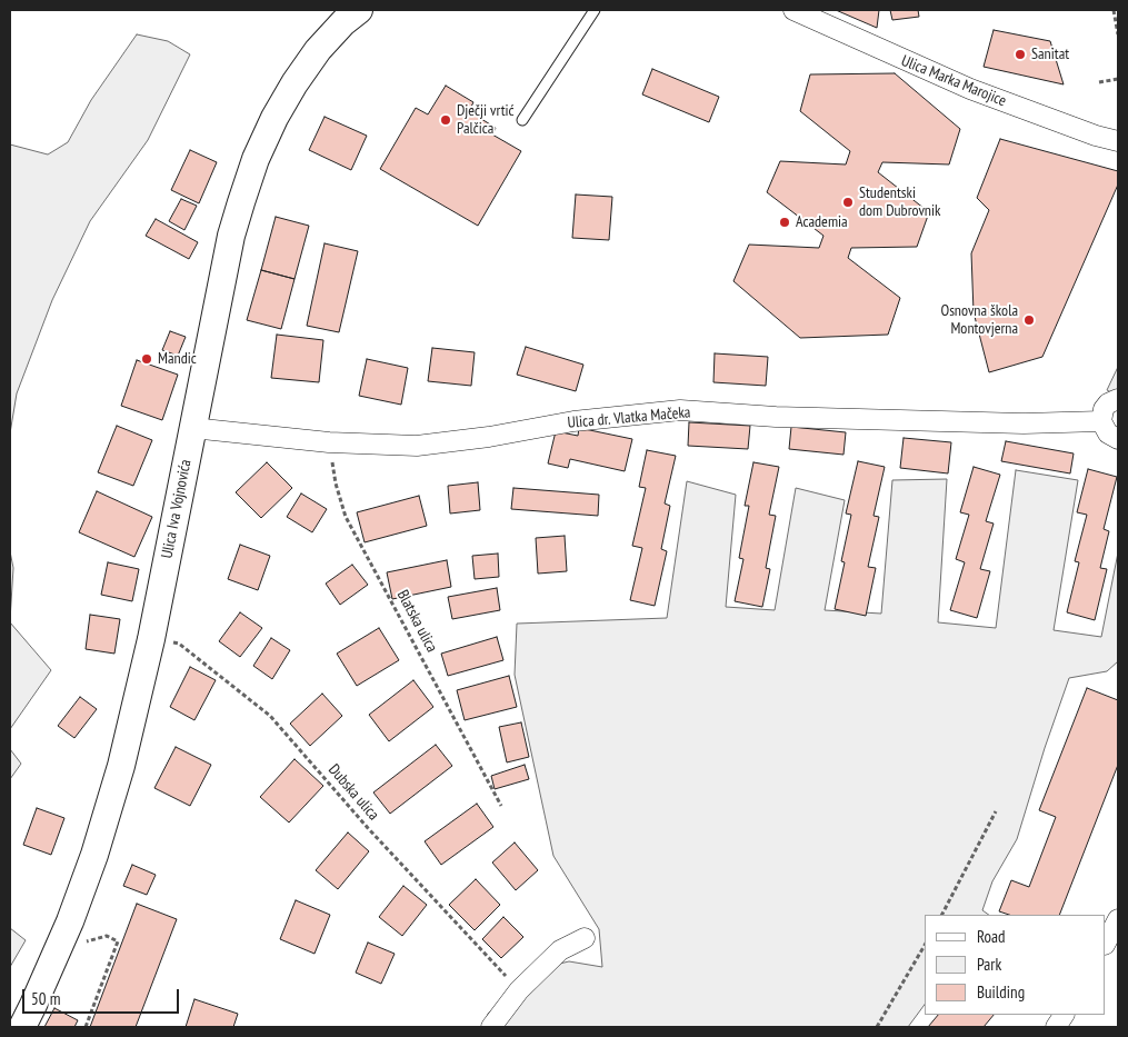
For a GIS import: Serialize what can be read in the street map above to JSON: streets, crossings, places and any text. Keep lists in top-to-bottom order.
{
  "streets": {
    "main road": ["Ulica Iva Vojnovića"],
    "street": ["Ulica Marka Marojice", "Ulica dr. Vlatka Mačeka"],
    "path": ["Blatska ulica", "Dubska ulica"]
  },
  "crossings": [
    ["Ulica dr. Vlatka Mačeka", "Ulica Iva Vojnovića"],
    ["Ulica dr. Vlatka Mačeka", "Blatska ulica"],
    ["Ulica Iva Vojnovića", "Dubska ulica"]
  ],
  "places": [
    "Sanitat",
    "Dječji vrtić Palčica",
    "Studentski dom Dubrovnik",
    "Academia",
    "Osnovna škola Montovjerna",
    "Mandic"
  ],
  "legend": ["Road", "Park", "Building"],
  "scale_bar": "50 m"
}
